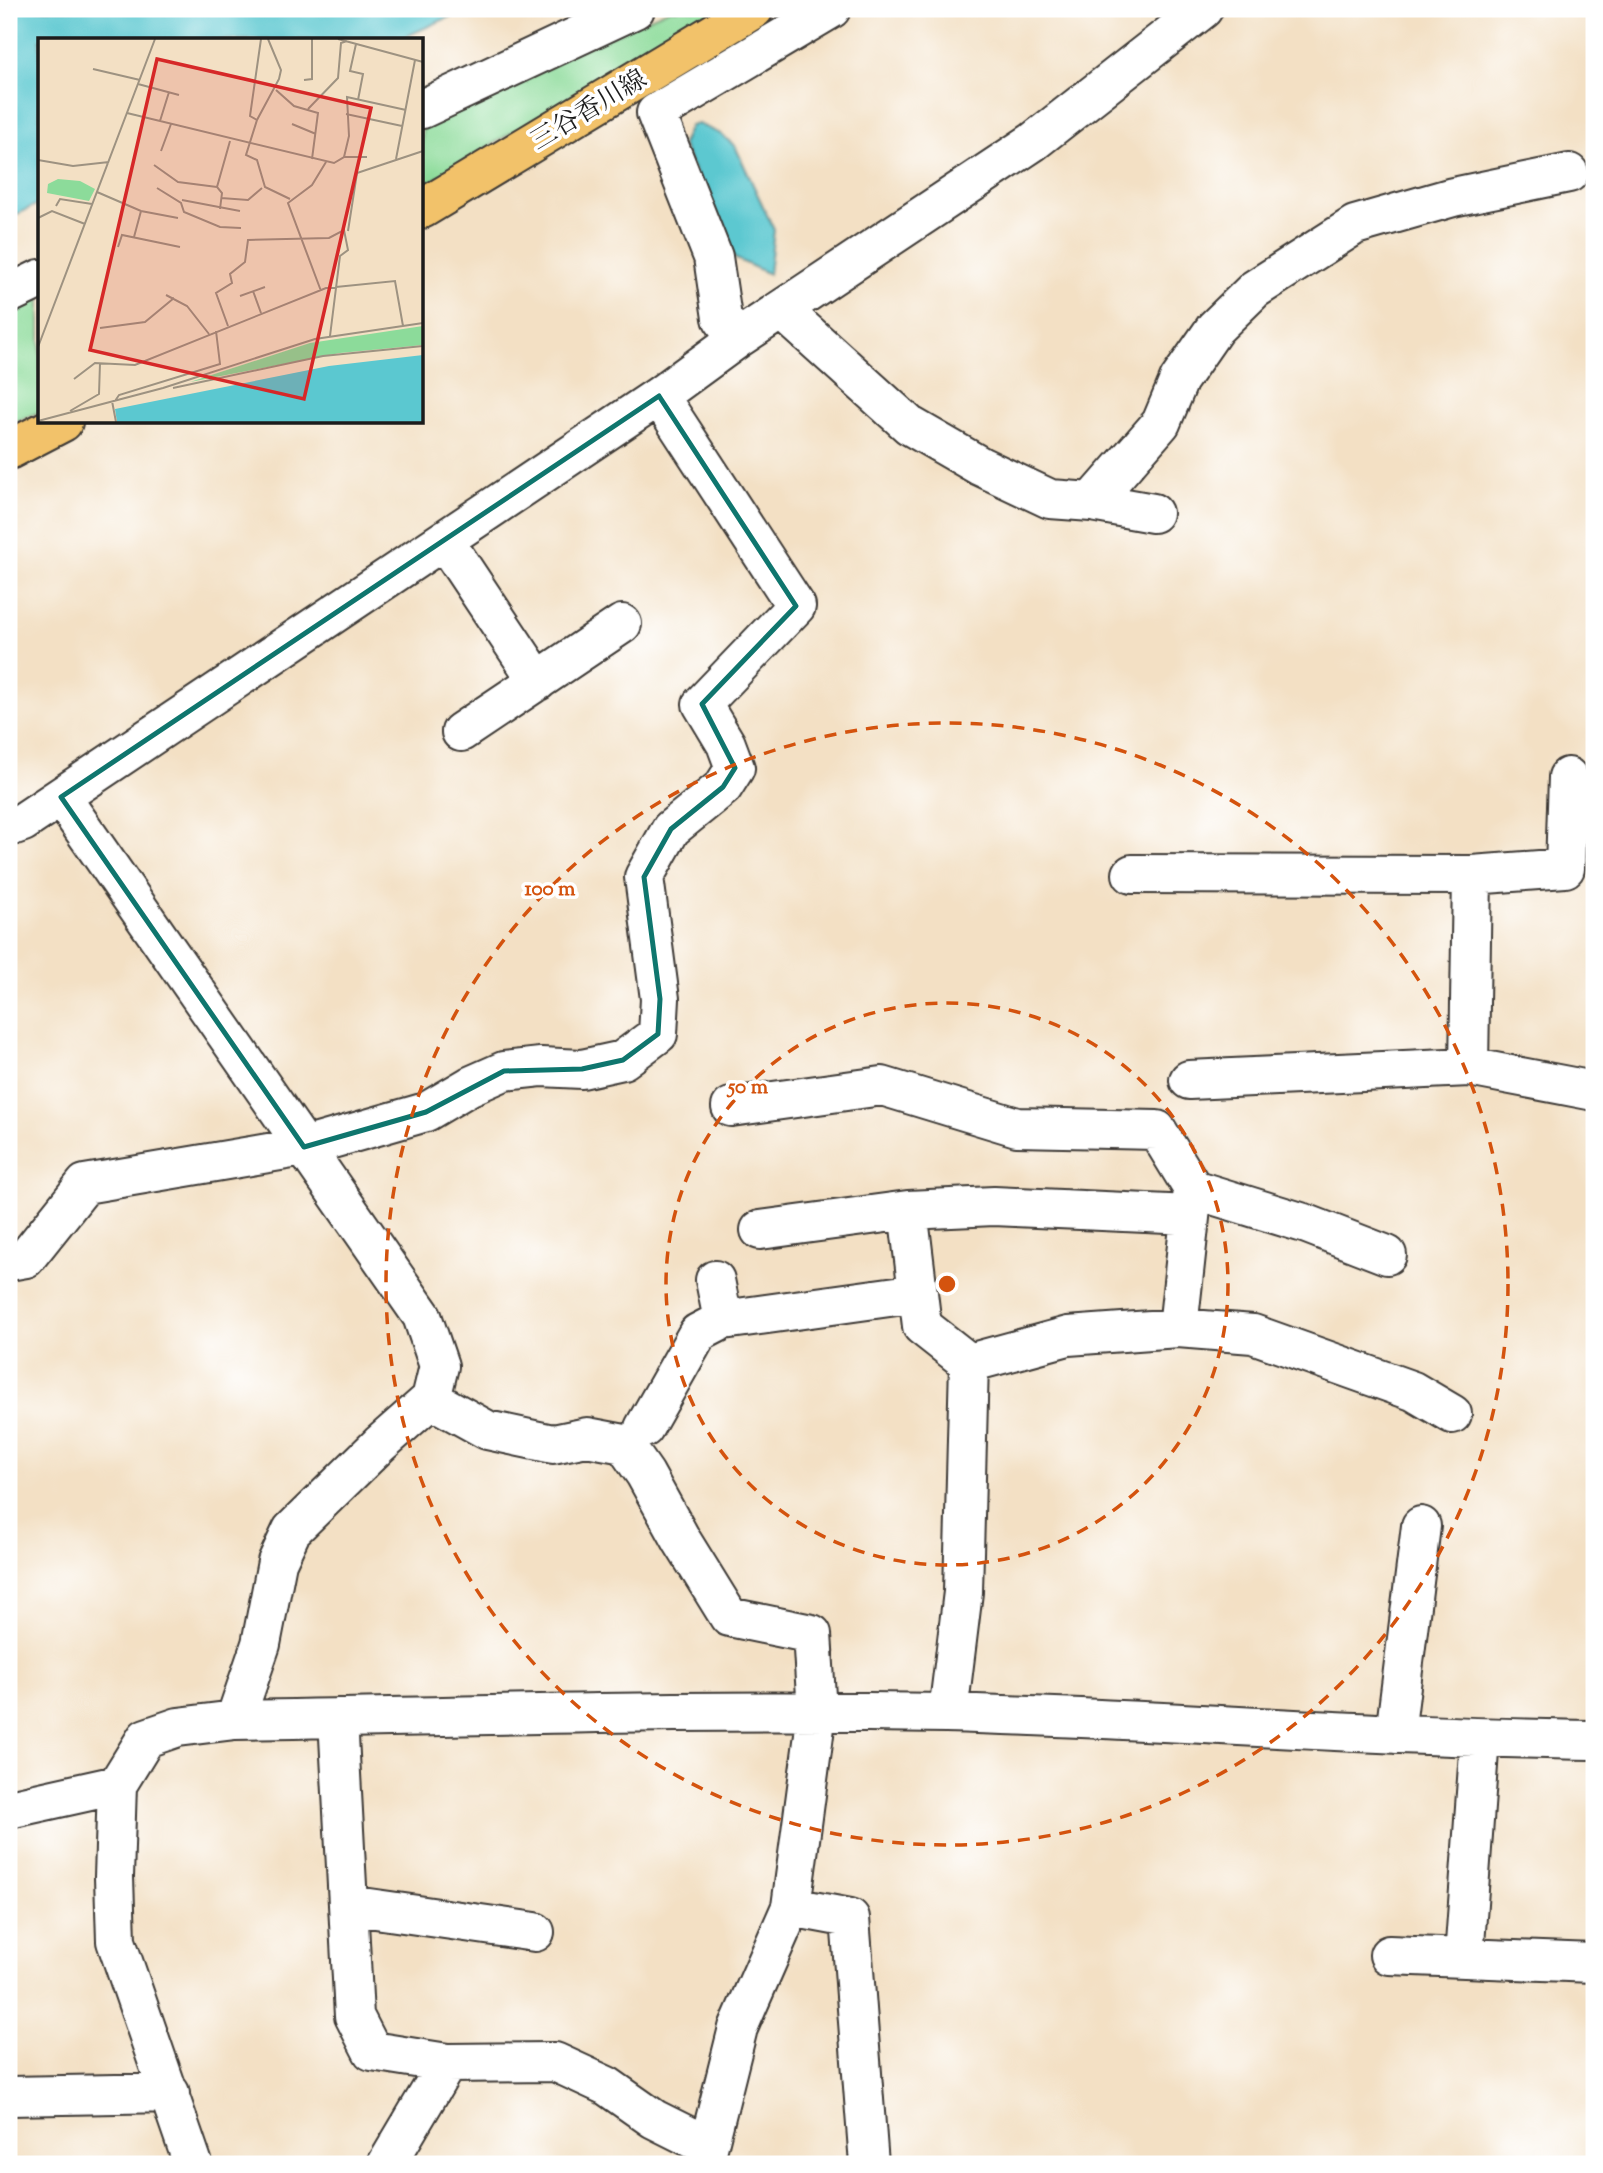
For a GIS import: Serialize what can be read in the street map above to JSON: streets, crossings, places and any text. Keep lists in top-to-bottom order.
{
  "streets": {
    "main road": ["三谷香川線"]
  },
  "rings": ["100 m", "50 m"]
}
